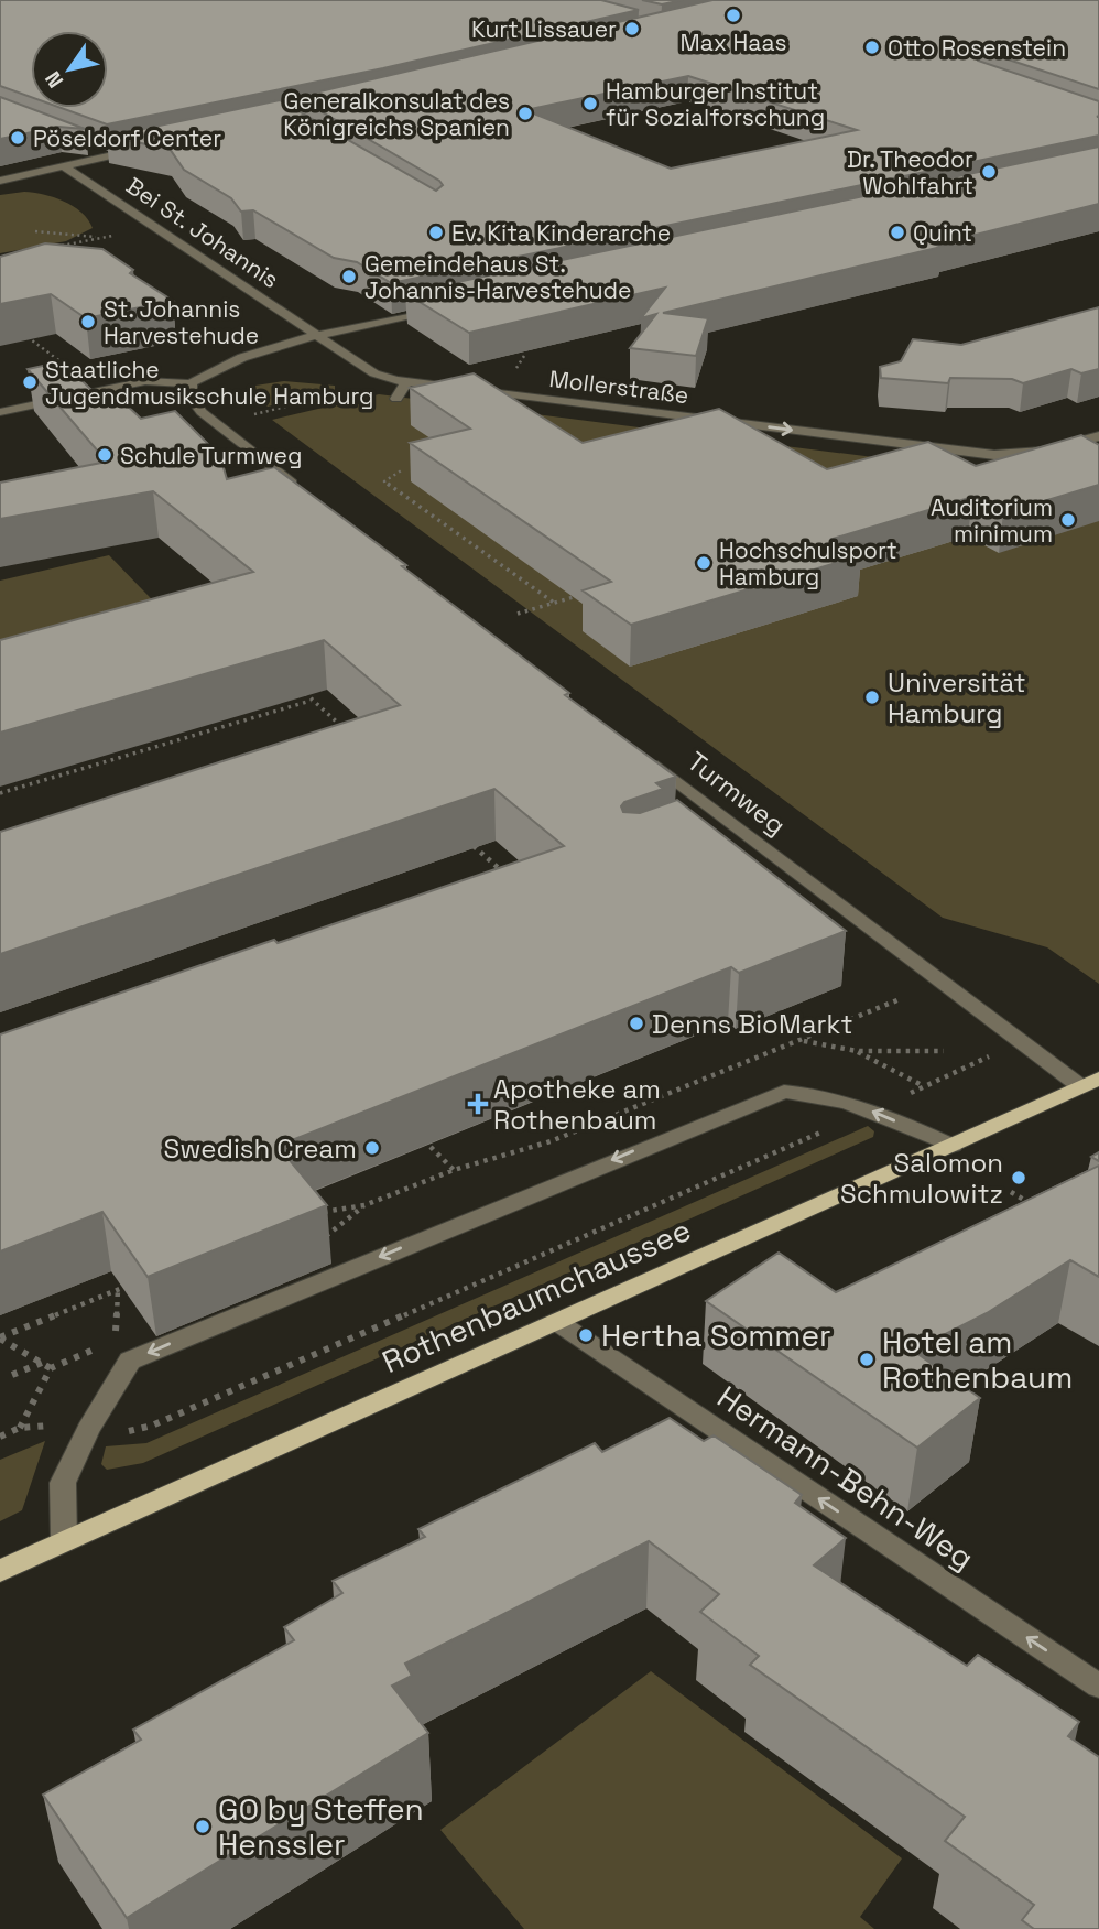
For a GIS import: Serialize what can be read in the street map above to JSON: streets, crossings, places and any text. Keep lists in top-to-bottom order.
{
  "streets": {
    "main road": ["Rothenbaumchaussee"],
    "street": [
      "Bei St. Johannis",
      "Mollerstraße",
      "Turmweg",
      "Hermann-Behn-Weg"
    ]
  },
  "crossings": [
    ["Bei St. Johannis", "Mollerstraße"],
    ["Turmweg", "Rothenbaumchaussee"],
    ["Rothenbaumchaussee", "Hermann-Behn-Weg"]
  ],
  "one_way": ["Mollerstraße", "Hermann-Behn-Weg"],
  "places": {
    "other": [
      "Max Haas",
      "Kurt Lissauer",
      "Otto Rosenstein",
      "Hamburger Institut für Sozialforschung",
      "Generalkonsulat des Königreichs Spanien",
      "Pöseldorf Center",
      "Dr. Theodor Wohlfahrt",
      "Ev. Kita Kinderarche",
      "Quint",
      "Gemeindehaus St. Johannis-Harvestehude",
      "St. Johannis Harvestehude",
      "Staatliche Jugendmusikschule Hamburg",
      "Schule Turmweg",
      "Auditorium minimum",
      "Hochschulsport Hamburg",
      "Universität Hamburg",
      "Denns BioMarkt",
      "Swedish Cream",
      "Salomon Schmulowitz",
      "Hertha Sommer",
      "Hotel am Rothenbaum",
      "GO by Steffen Henssler"
    ],
    "health": ["Apotheke am Rothenbaum"]
  },
  "north": "bottom left"
}
